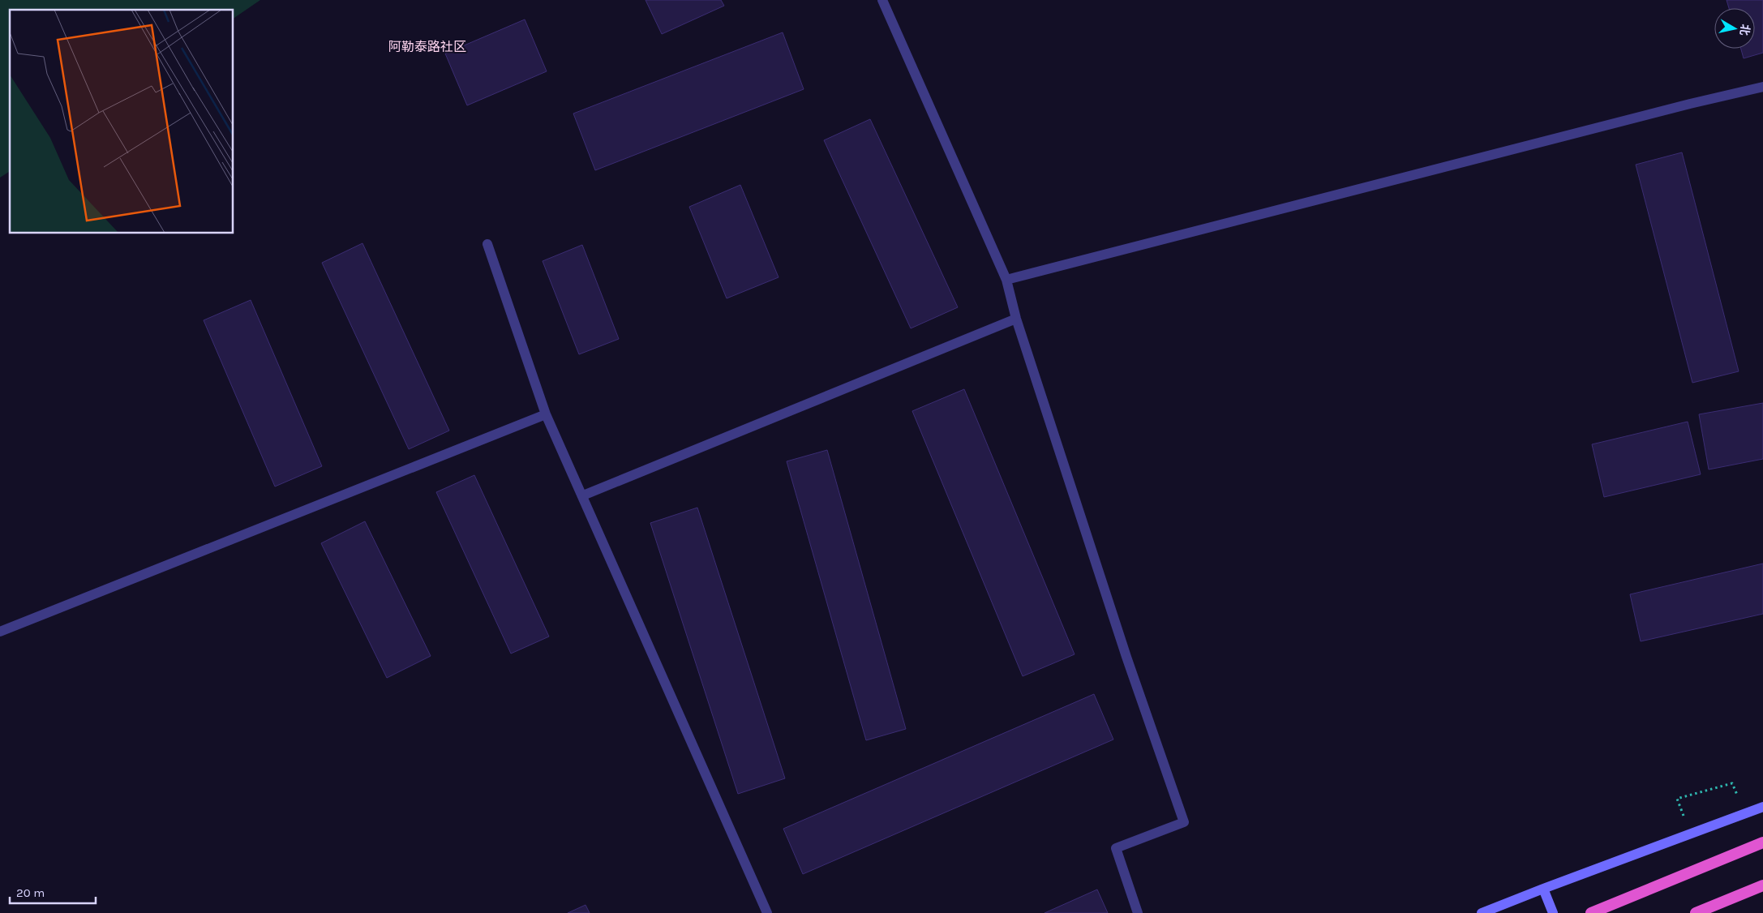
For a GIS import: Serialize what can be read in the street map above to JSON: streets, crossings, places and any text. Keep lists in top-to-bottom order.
{
  "districts": ["阿勒泰路社区"],
  "scale_bar": "20 m",
  "north": "right"
}
